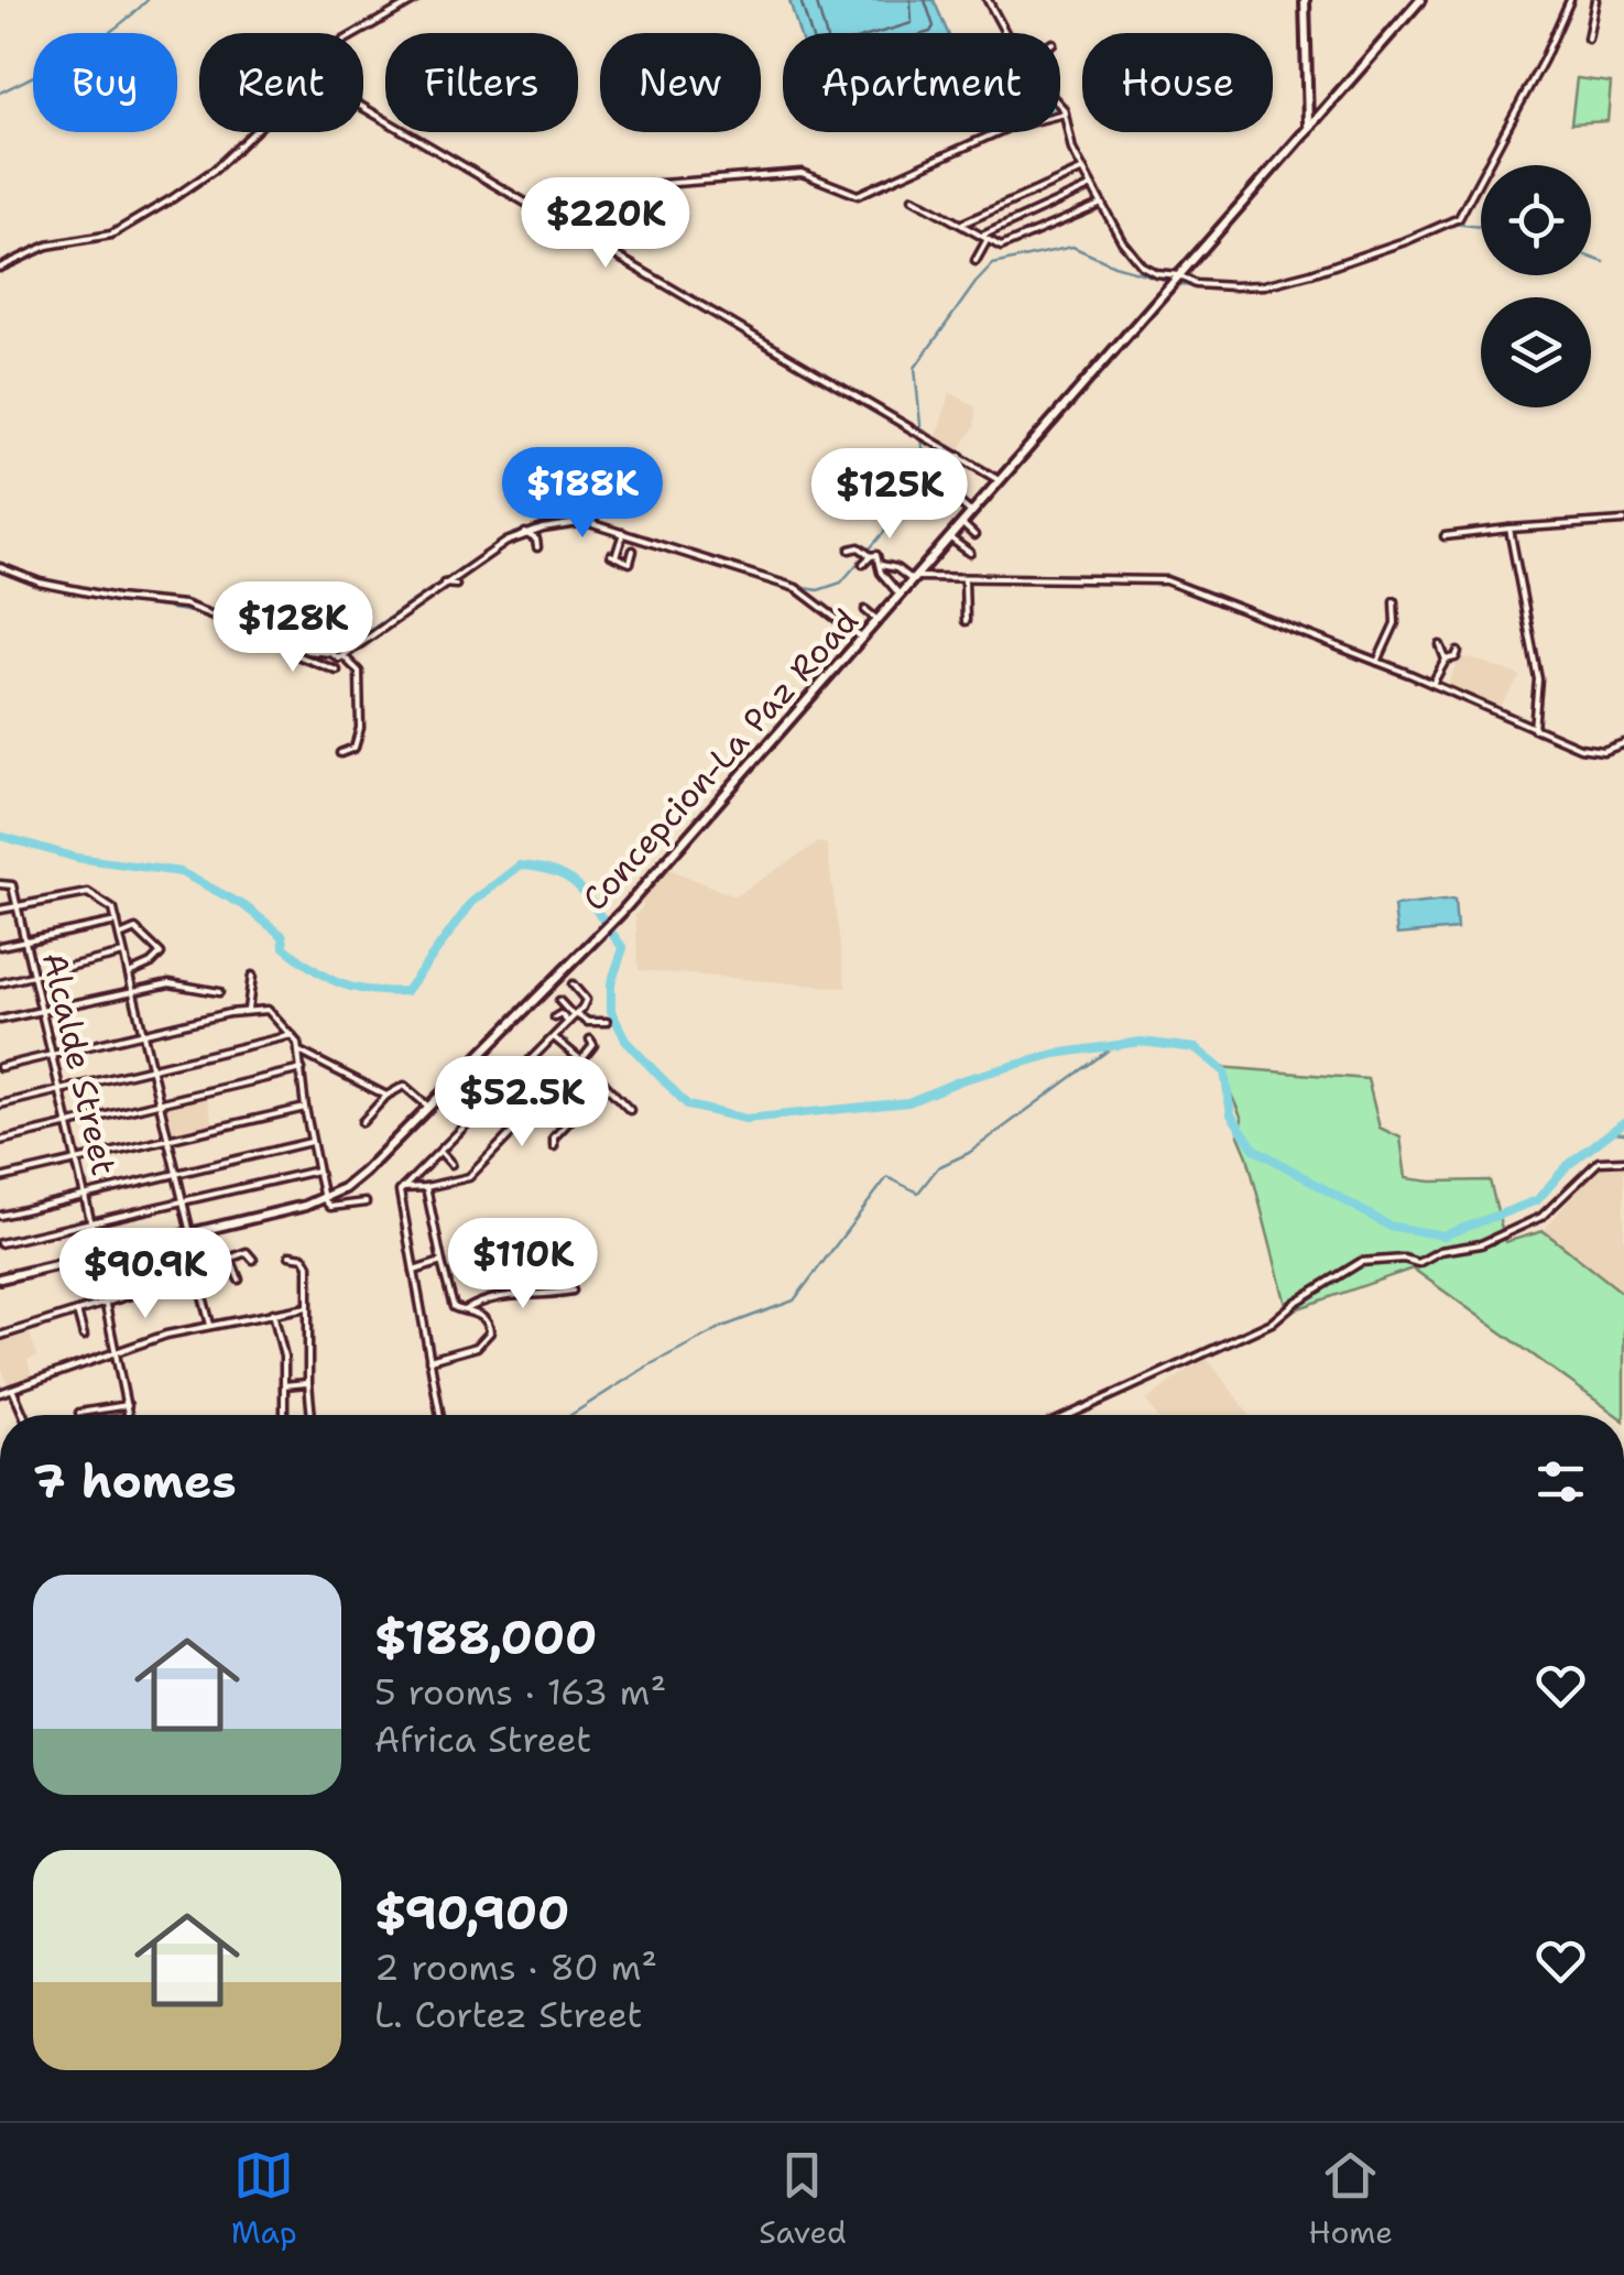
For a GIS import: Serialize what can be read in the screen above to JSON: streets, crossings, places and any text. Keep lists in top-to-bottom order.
{
  "streets": {
    "main road": ["Concepcion-La Paz Road"],
    "street": ["Alcalde Street"]
  },
  "crossings": [
    ["Concepcion-La Paz Road", "Alcalde Street"]
  ],
  "page": {
    "chip": [
      "Buy",
      "Rent",
      "Filters",
      "New",
      "Apartment",
      "House"
    ],
    "price": [
      "$220K",
      "$188K",
      "$125K",
      "$128K",
      "$52.5K",
      "$110K",
      "$90.9K"
    ],
    "heading": "7 homes",
    "list": [
      {
        "name": "$188,000",
        "note": "5 rooms · 163 m² · Africa Street"
      },
      {
        "name": "$90,900",
        "note": "2 rooms · 80 m² · L. Cortez Street"
      }
    ],
    "tabs": ["Map", "Saved", "Home"]
  }
}
